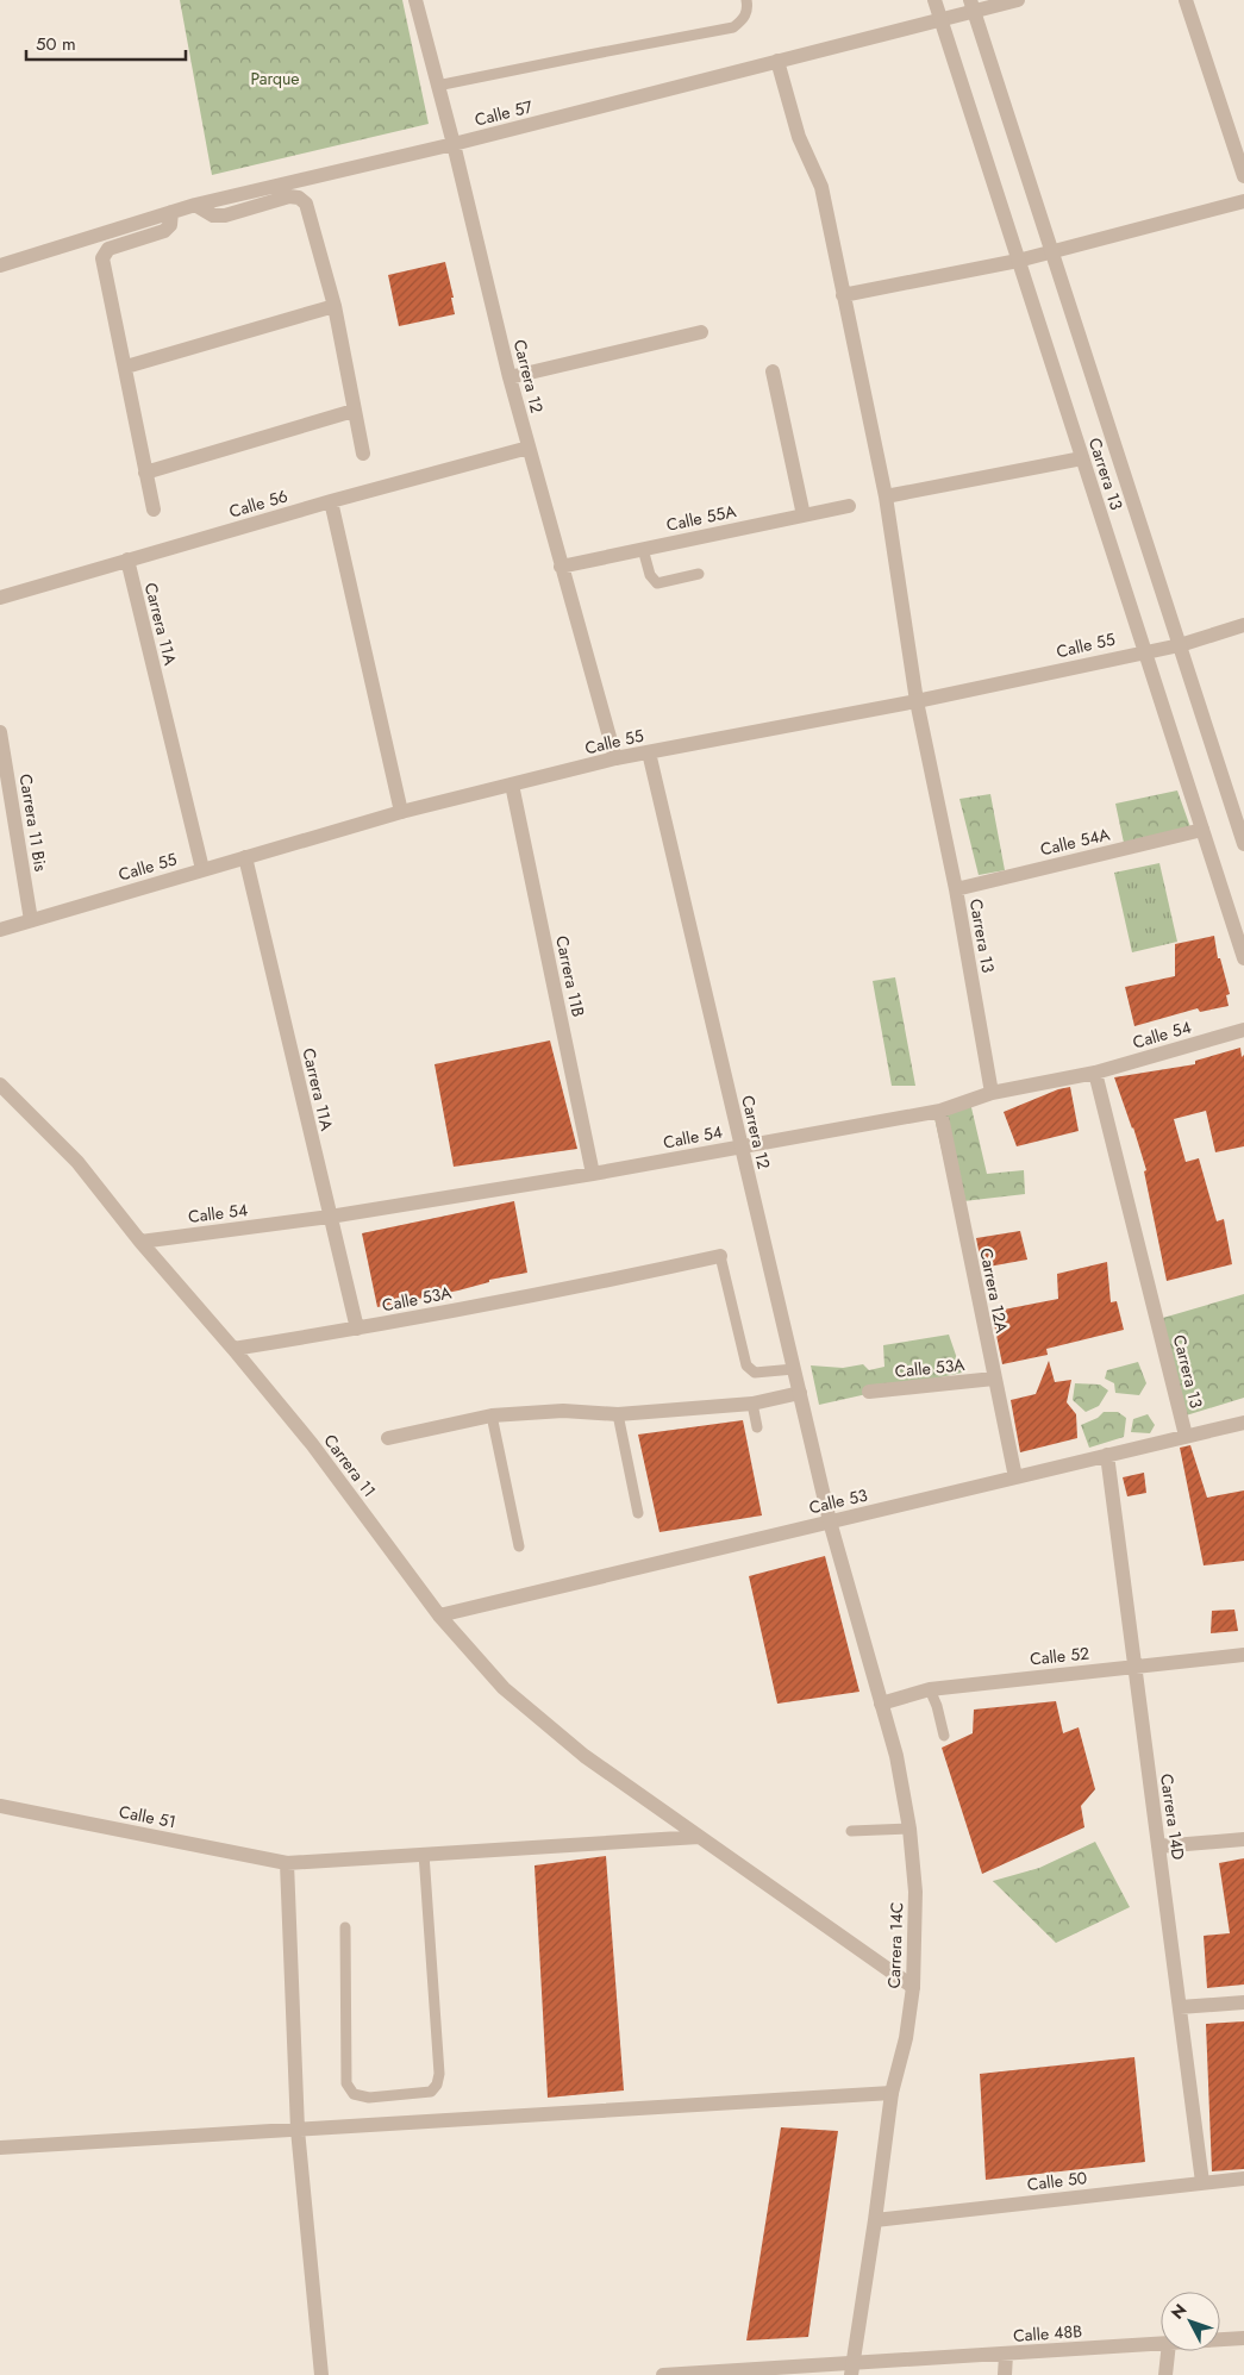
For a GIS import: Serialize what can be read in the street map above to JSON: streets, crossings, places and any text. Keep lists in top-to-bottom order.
{
  "streets": {
    "street": [
      "Calle 57",
      "Carrera 12",
      "Carrera 13",
      "Calle 56",
      "Calle 55A",
      "Carrera 11A",
      "Calle 55",
      "Carrera 11 Bis",
      "Calle 54A",
      "Carrera 11B",
      "Calle 54",
      "Carrera 12A",
      "Calle 53A",
      "Carrera 11",
      "Calle 53",
      "Calle 52",
      "Calle 51",
      "Carrera 14D",
      "Carrera 14C",
      "Calle 50",
      "Calle 48B"
    ]
  },
  "crossings": [
    ["Calle 57", "Carrera 12"],
    ["Calle 57", "Carrera 13"],
    ["Carrera 12", "Calle 56"],
    ["Carrera 12", "Calle 55A"],
    ["Carrera 12", "Calle 55"],
    ["Carrera 12", "Calle 54"],
    ["Carrera 12", "Calle 53"],
    ["Carrera 12", "Carrera 14C"],
    ["Carrera 13", "Calle 55"],
    ["Carrera 13", "Calle 54A"],
    ["Carrera 13", "Calle 54"],
    ["Carrera 13", "Calle 53"],
    ["Calle 56", "Carrera 11A"],
    ["Carrera 11A", "Calle 55"],
    ["Carrera 11A", "Calle 54"],
    ["Carrera 11A", "Calle 53A"],
    ["Calle 55", "Carrera 11 Bis"],
    ["Calle 55", "Carrera 11B"],
    ["Carrera 11B", "Calle 54"],
    ["Calle 54", "Carrera 12A"],
    ["Calle 54", "Carrera 11"],
    ["Carrera 12A", "Calle 53A"],
    ["Carrera 12A", "Calle 53"],
    ["Calle 53A", "Carrera 11"],
    ["Carrera 11", "Calle 53"],
    ["Carrera 11", "Calle 51"],
    ["Carrera 11", "Carrera 14C"],
    ["Calle 53", "Carrera 14D"],
    ["Calle 53", "Carrera 14C"],
    ["Calle 52", "Carrera 14D"],
    ["Calle 52", "Carrera 14C"],
    ["Carrera 14D", "Calle 50"],
    ["Carrera 14C", "Calle 50"],
    ["Carrera 14C", "Calle 48B"]
  ],
  "parks": ["Parque"],
  "scale_bar": "50 m",
  "north": "top left"
}
